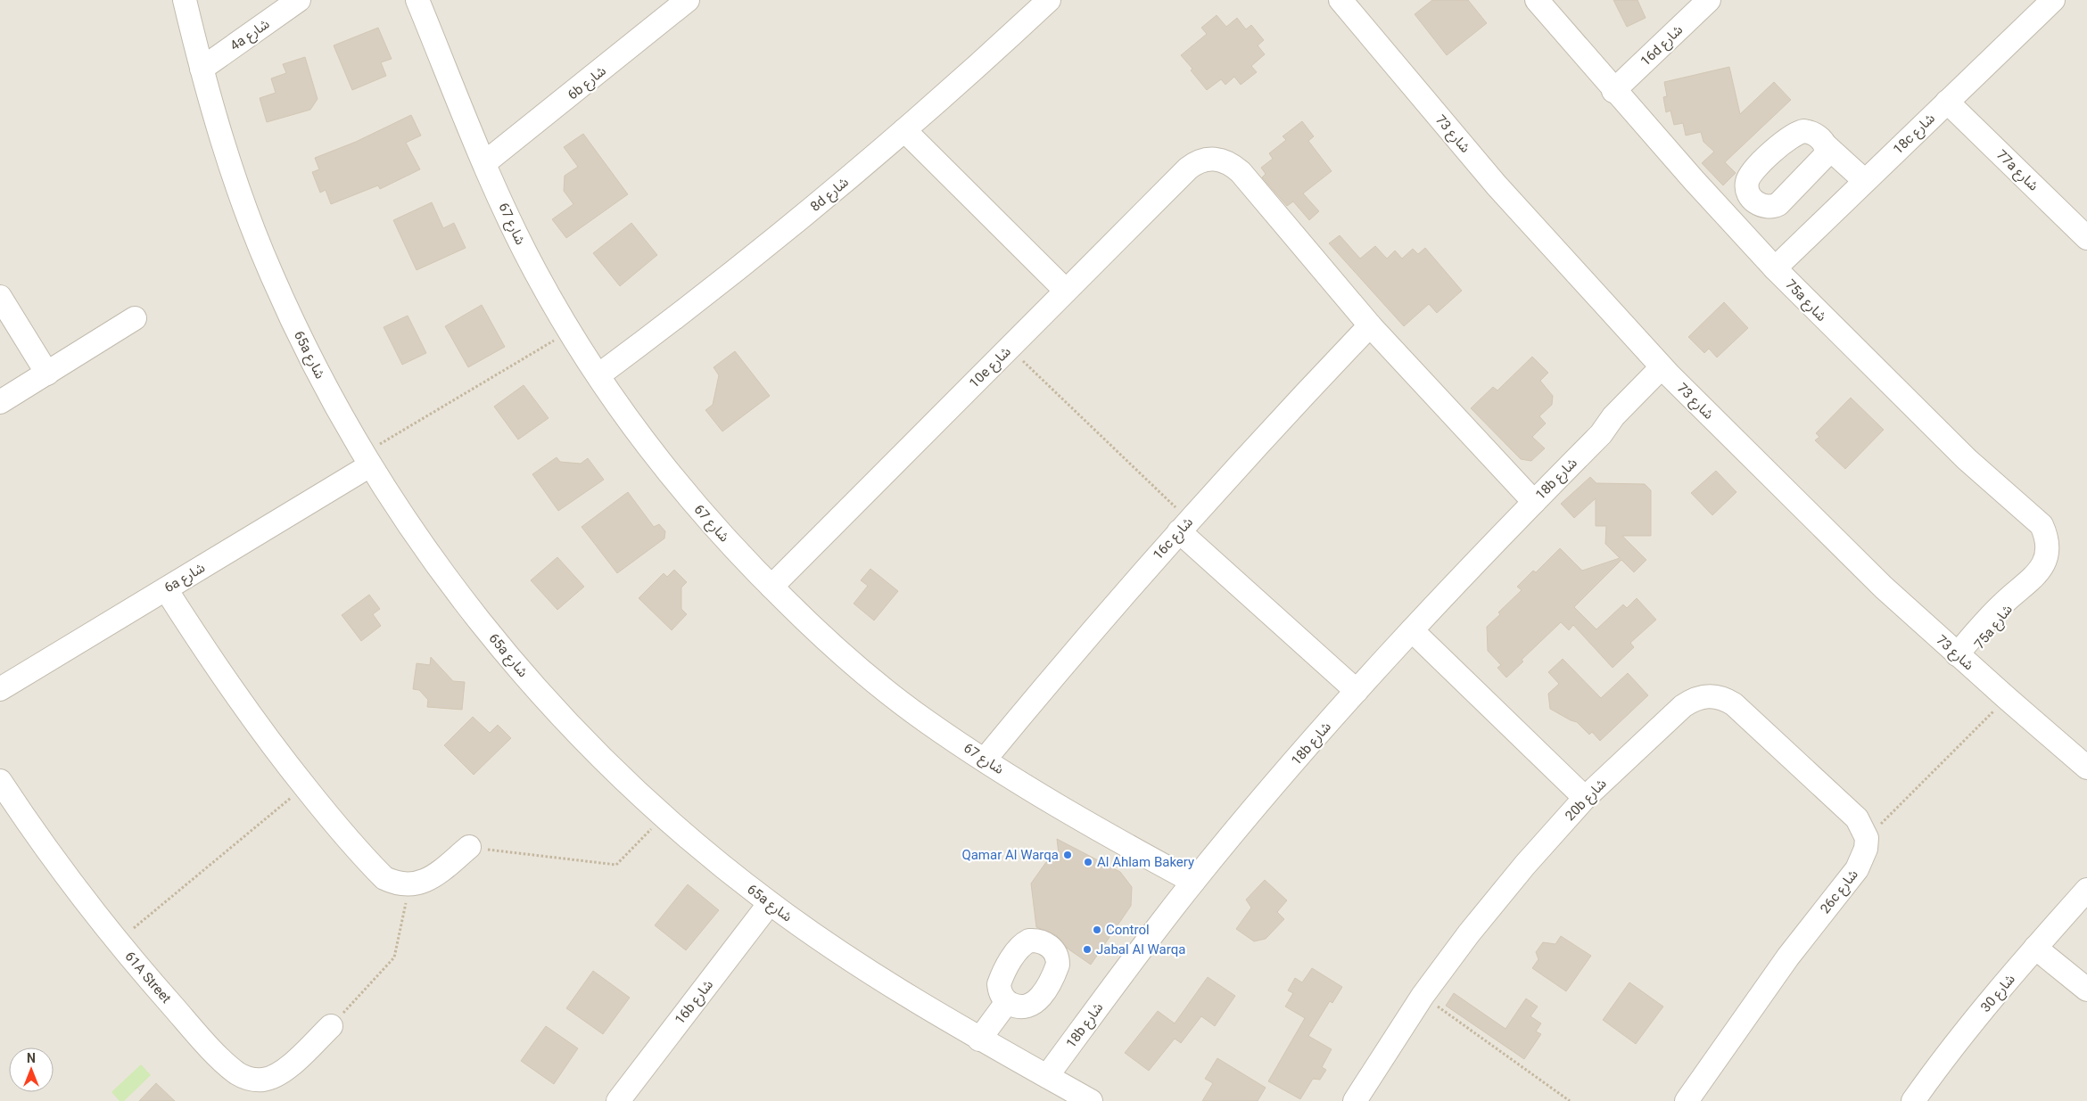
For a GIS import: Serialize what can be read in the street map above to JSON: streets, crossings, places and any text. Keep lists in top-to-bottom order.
{
  "streets": {
    "street": [
      "4a شارع",
      "16d شارع",
      "6b شارع",
      "شارع 73",
      "18c شارع",
      "77a شارع",
      "8d شارع",
      "شارع 67",
      "75a شارع",
      "65a شارع",
      "10e شارع",
      "18b شارع",
      "16c شارع",
      "6a شارع",
      "20b شارع",
      "26c شارع",
      "61A Street",
      "شارع 30",
      "16b شارع"
    ]
  },
  "crossings": [
    ["4a شارع", "65a شارع"],
    ["16d شارع", "75a شارع"],
    ["6b شارع", "شارع 67"],
    ["شارع 73", "75a شارع"],
    ["شارع 73", "18b شارع"],
    ["18c شارع", "77a شارع"],
    ["18c شارع", "75a شارع"],
    ["8d شارع", "شارع 67"],
    ["شارع 67", "10e شارع"],
    ["شارع 67", "18b شارع"],
    ["شارع 67", "16c شارع"],
    ["65a شارع", "18b شارع"],
    ["65a شارع", "6a شارع"],
    ["65a شارع", "16b شارع"],
    ["10e شارع", "16c شارع"],
    ["20b شارع", "26c شارع"]
  ],
  "places": [
    "Qamar Al Warqa",
    "Al Ahlam Bakery",
    "Control",
    "Jabal Al Warqa"
  ],
  "north": "top"
}
